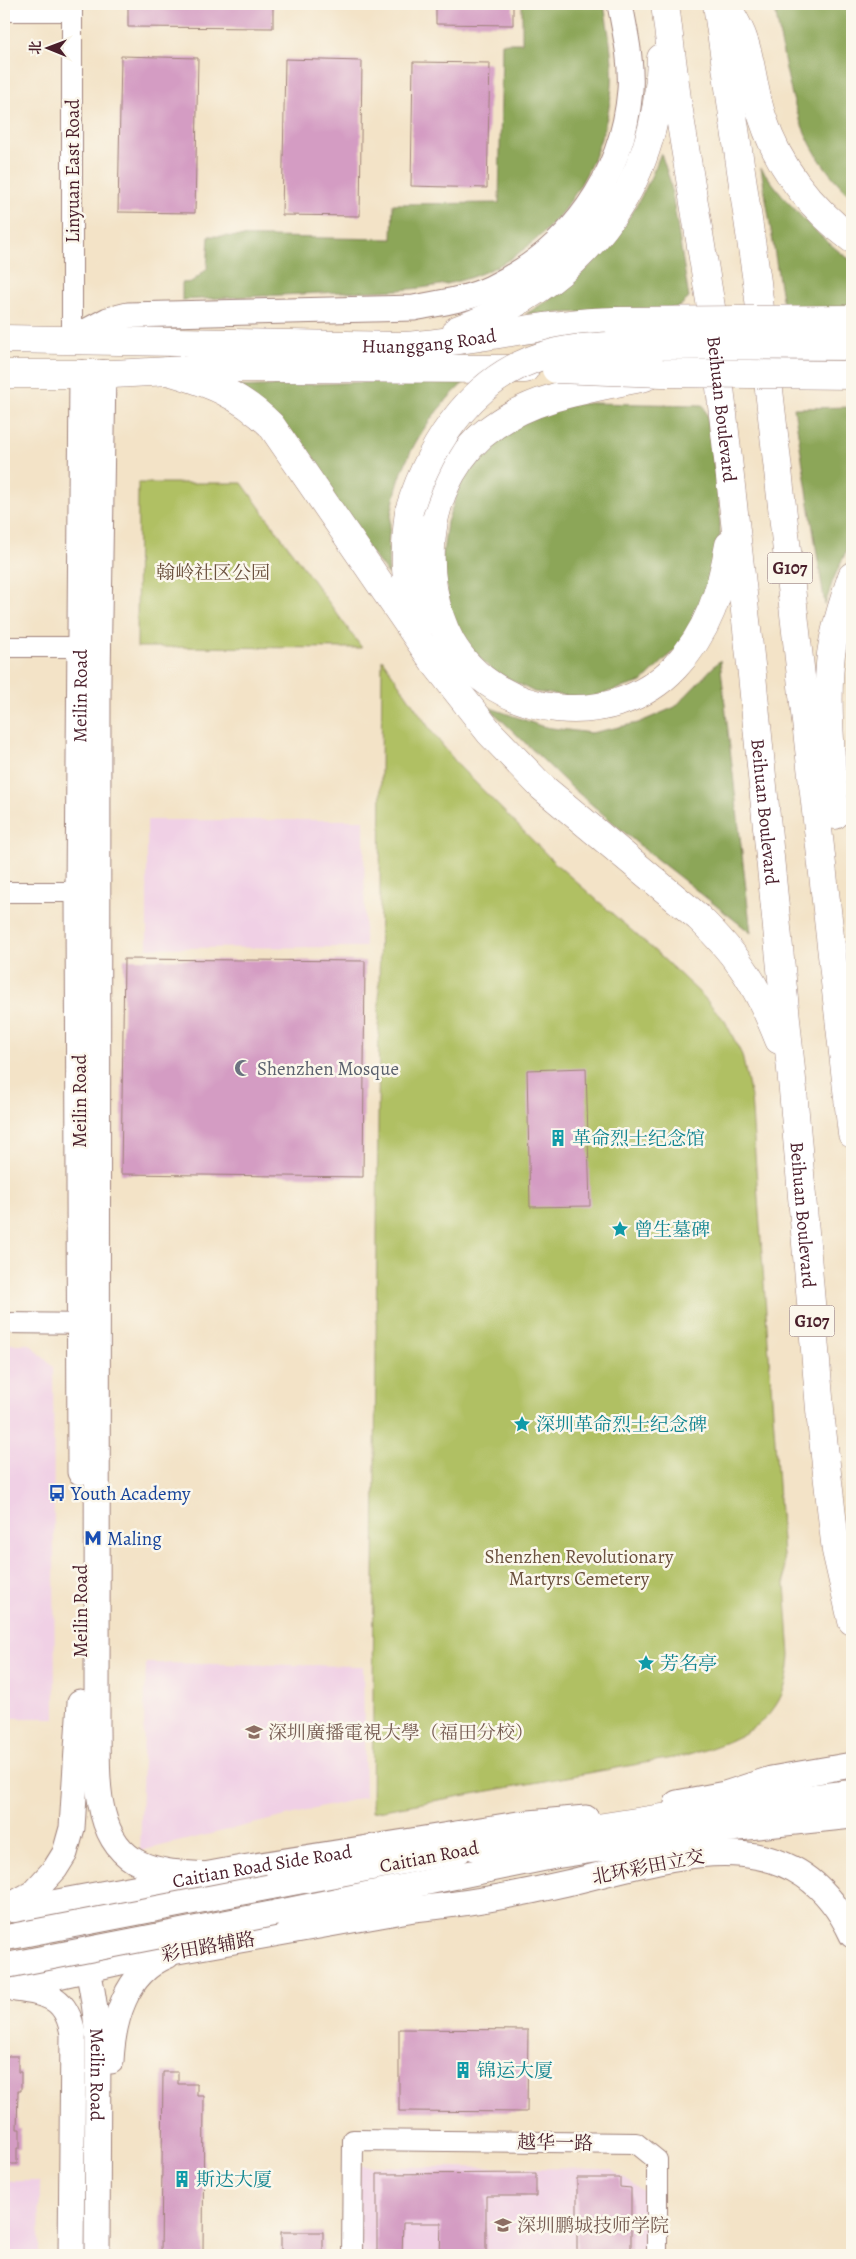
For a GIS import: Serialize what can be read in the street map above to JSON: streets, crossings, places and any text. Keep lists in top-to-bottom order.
{
  "streets": {
    "highway": ["Huanggang Road", "Beihuan Boulevard", "G107"],
    "main road": [
      "Meilin Road",
      "Caitian Road",
      "北环彩田立交",
      "Caitian Road Side Road",
      "彩田路辅路"
    ],
    "street": ["Linyuan East Road", "越华一路"]
  },
  "crossings": [
    ["Linyuan East Road", "Huanggang Road"],
    ["Huanggang Road", "Meilin Road"],
    ["Meilin Road", "Caitian Road"],
    ["Meilin Road", "Caitian Road Side Road"],
    ["Meilin Road", "彩田路辅路"],
    ["Caitian Road", "Caitian Road Side Road"],
    ["Caitian Road", "彩田路辅路"],
    ["北环彩田立交", "彩田路辅路"]
  ],
  "parks": ["翰岭社区公园", "Shenzhen Revolutionary Martyrs Cemetery"],
  "places": {
    "mosque": ["Shenzhen Mosque"],
    "building": ["革命烈士纪念馆", "锦运大厦", "斯达大厦"],
    "place": ["曾生墓碑", "深圳革命烈士纪念碑", "芳名亭"],
    "bus stop": ["Youth Academy"],
    "metro station": ["Maling"],
    "school or university": ["深圳廣播電視大學（福田分校）", "深圳鹏城技师学院"]
  },
  "north": "left"
}
